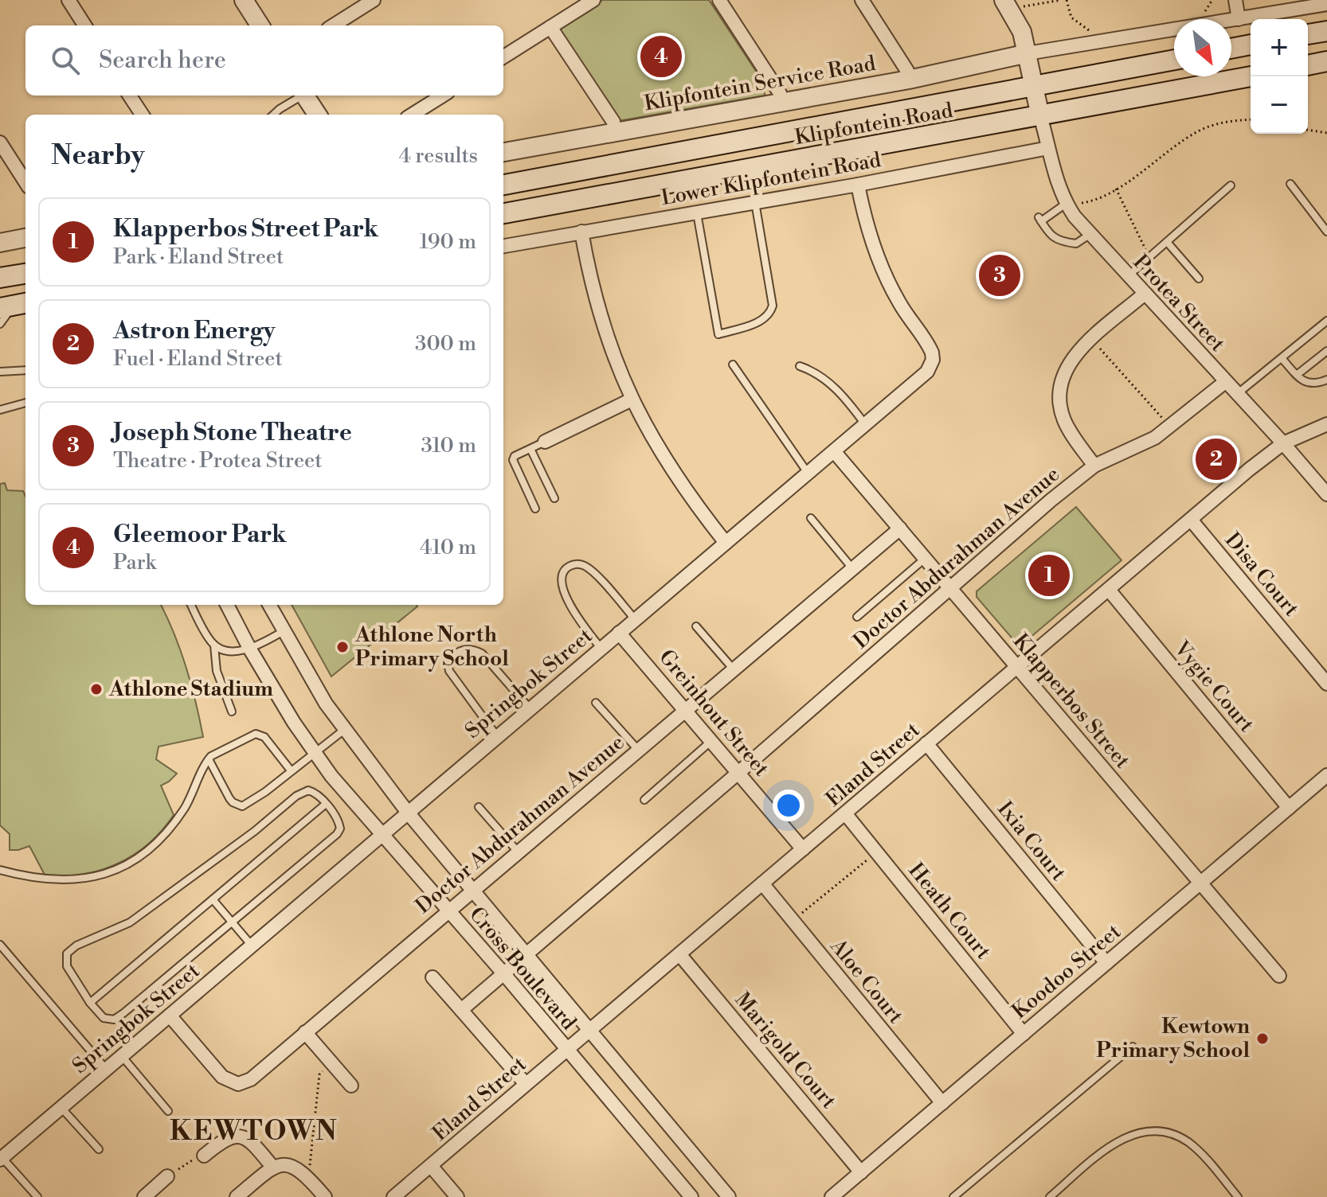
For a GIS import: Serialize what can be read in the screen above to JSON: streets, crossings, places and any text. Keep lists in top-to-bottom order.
{
  "streets": {
    "main road": ["Klipfontein Road"],
    "street": [
      "Klipfontein Service Road",
      "Lower Klipfontein Road",
      "Protea Street",
      "Doctor Abdurahman Avenue",
      "Disa Court",
      "Springbok Street",
      "Vygie Court",
      "Klapperbos Street",
      "Greinhout Street",
      "Eland Street",
      "Ixia Court",
      "Heath Court",
      "Cross Boulevard",
      "Koodoo Street",
      "Aloe Court",
      "Marigold Court"
    ]
  },
  "crossings": [
    ["Klipfontein Road", "Protea Street"],
    ["Lower Klipfontein Road", "Protea Street"],
    ["Lower Klipfontein Road", "Springbok Street"],
    ["Protea Street", "Doctor Abdurahman Avenue"],
    ["Protea Street", "Eland Street"],
    ["Doctor Abdurahman Avenue", "Springbok Street"],
    ["Doctor Abdurahman Avenue", "Klapperbos Street"],
    ["Doctor Abdurahman Avenue", "Greinhout Street"],
    ["Doctor Abdurahman Avenue", "Cross Boulevard"],
    ["Disa Court", "Eland Street"],
    ["Springbok Street", "Klapperbos Street"],
    ["Springbok Street", "Greinhout Street"],
    ["Springbok Street", "Cross Boulevard"],
    ["Vygie Court", "Eland Street"],
    ["Vygie Court", "Koodoo Street"],
    ["Klapperbos Street", "Eland Street"],
    ["Klapperbos Street", "Koodoo Street"],
    ["Greinhout Street", "Eland Street"],
    ["Eland Street", "Ixia Court"],
    ["Eland Street", "Heath Court"],
    ["Eland Street", "Cross Boulevard"],
    ["Eland Street", "Aloe Court"],
    ["Eland Street", "Marigold Court"],
    ["Ixia Court", "Koodoo Street"],
    ["Heath Court", "Koodoo Street"],
    ["Koodoo Street", "Aloe Court"],
    ["Koodoo Street", "Marigold Court"]
  ],
  "districts": ["KEWTOWN"],
  "places": ["Athlone North Primary School", "Athlone Stadium", "Kewtown Primary School"],
  "north": "bottom right",
  "page": {
    "map_buttons": ["+", "−"],
    "search": "Search here",
    "pins": [
      "4",
      "3",
      "2",
      "1"
    ],
    "heading": ["Nearby", "4 results"],
    "list": [
      {
        "mark": "1",
        "name": "Klapperbos Street Park",
        "note": "Park · Eland Street",
        "value": "190 m"
      },
      {
        "mark": "2",
        "name": "Astron Energy",
        "note": "Fuel · Eland Street",
        "value": "300 m"
      },
      {
        "mark": "3",
        "name": "Joseph Stone Theatre",
        "note": "Theatre · Protea Street",
        "value": "310 m"
      },
      {
        "mark": "4",
        "name": "Gleemoor Park",
        "note": "Park",
        "value": "410 m"
      }
    ]
  }
}
